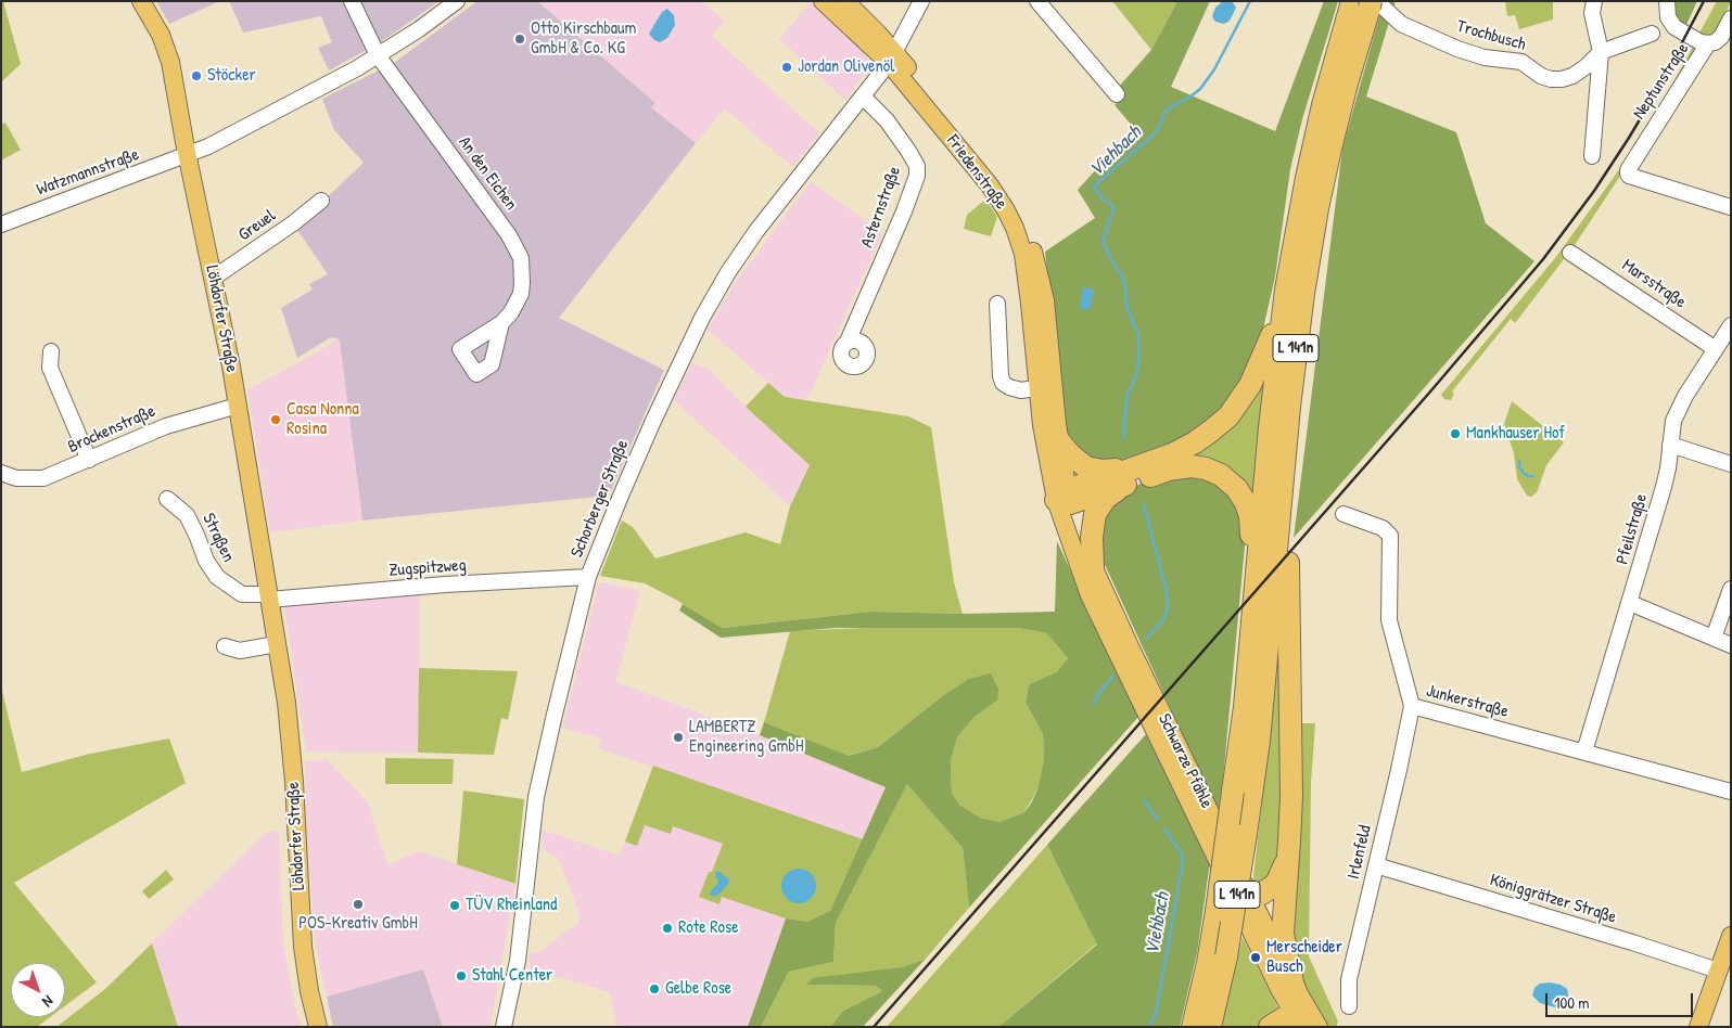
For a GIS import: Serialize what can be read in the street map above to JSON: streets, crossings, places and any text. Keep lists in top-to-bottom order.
{
  "streets": {
    "highway": ["L 141n"],
    "main road": ["Friedenstraße", "Löhdorfer Straße", "Schwarze Pfähle"],
    "street": [
      "Trochbusch",
      "Neptunstraße",
      "Watzmannstraße",
      "An den Eichen",
      "Asternstraße",
      "Greuel",
      "Marsstraße",
      "Brockenstraße",
      "Schorberger Straße",
      "Pfeilstraße",
      "Straßen",
      "Zugspitzweg",
      "Junkerstraße",
      "Irlenfeld",
      "Königgrätzer Straße"
    ]
  },
  "crossings": [
    ["Trochbusch", "L 141n"],
    ["Watzmannstraße", "Löhdorfer Straße"],
    ["Friedenstraße", "Schorberger Straße"],
    ["Friedenstraße", "Schwarze Pfähle"],
    ["Asternstraße", "Schorberger Straße"],
    ["Greuel", "Löhdorfer Straße"],
    ["Marsstraße", "Pfeilstraße"],
    ["Löhdorfer Straße", "Brockenstraße"],
    ["Löhdorfer Straße", "Straßen"],
    ["Löhdorfer Straße", "Zugspitzweg"],
    ["Schorberger Straße", "Zugspitzweg"],
    ["Pfeilstraße", "Junkerstraße"],
    ["Straßen", "Zugspitzweg"],
    ["Junkerstraße", "Irlenfeld"],
    ["Irlenfeld", "Königgrätzer Straße"]
  ],
  "water": ["Viehbach"],
  "places": [
    "Otto Kirschbaum GmbH & Co. KG",
    "Jordan Olivenöl",
    "Stöcker",
    "Casa Nonna Rosina",
    "Mankhauser Hof",
    "LAMBERTZ Engineering GmbH",
    "POS-Kreativ GmbH",
    "TÜV Rheinland",
    "Rote Rose",
    "Merscheider Busch",
    "Stahl Center",
    "Gelbe Rose"
  ],
  "scale_bar": "100 m",
  "north": "bottom right"
}
